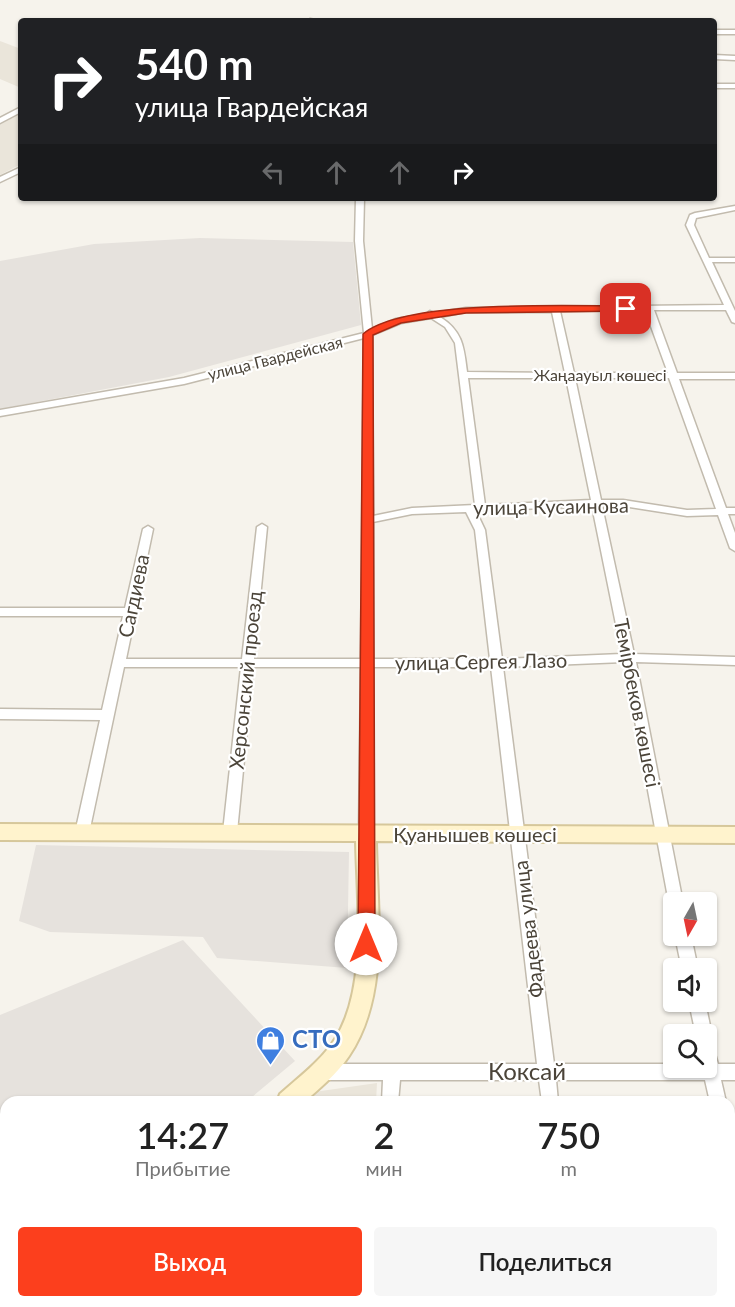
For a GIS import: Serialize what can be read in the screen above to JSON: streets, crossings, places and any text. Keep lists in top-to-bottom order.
{
  "streets": {
    "street": [
      "улица Гвардейская",
      "Жаңаауыл көшесі",
      "улица Кусаинова",
      "Сагдиева",
      "улица Сергея Лазо",
      "Херсонский проезд",
      "Темірбеков көшесі",
      "Қуанышев көшесі",
      "Фадеева улица",
      "Коксай"
    ]
  },
  "crossings": [
    ["улица Гвардейская", "Темірбеков көшесі"],
    ["улица Гвардейская", "Фадеева улица"],
    ["Жаңаауыл көшесі", "Темірбеков көшесі"],
    ["Жаңаауыл көшесі", "Фадеева улица"],
    ["улица Кусаинова", "Темірбеков көшесі"],
    ["улица Кусаинова", "Фадеева улица"],
    ["Сагдиева", "улица Сергея Лазо"],
    ["Сагдиева", "Қуанышев көшесі"],
    ["улица Сергея Лазо", "Херсонский проезд"],
    ["улица Сергея Лазо", "Темірбеков көшесі"],
    ["улица Сергея Лазо", "Фадеева улица"],
    ["Херсонский проезд", "Қуанышев көшесі"],
    ["Темірбеков көшесі", "Қуанышев көшесі"],
    ["Қуанышев көшесі", "Фадеева улица"],
    ["Фадеева улица", "Коксай"]
  ],
  "places": {
    "shop": ["СТО"]
  },
  "north": "bottom",
  "page": {
    "turn": ["540 m", "улица Гвардейская"],
    "eta": [
      "14:27",
      "Прибытие",
      "2",
      "мин",
      "750",
      "m"
    ],
    "buttons": ["Выход", "Поделиться"]
  }
}
